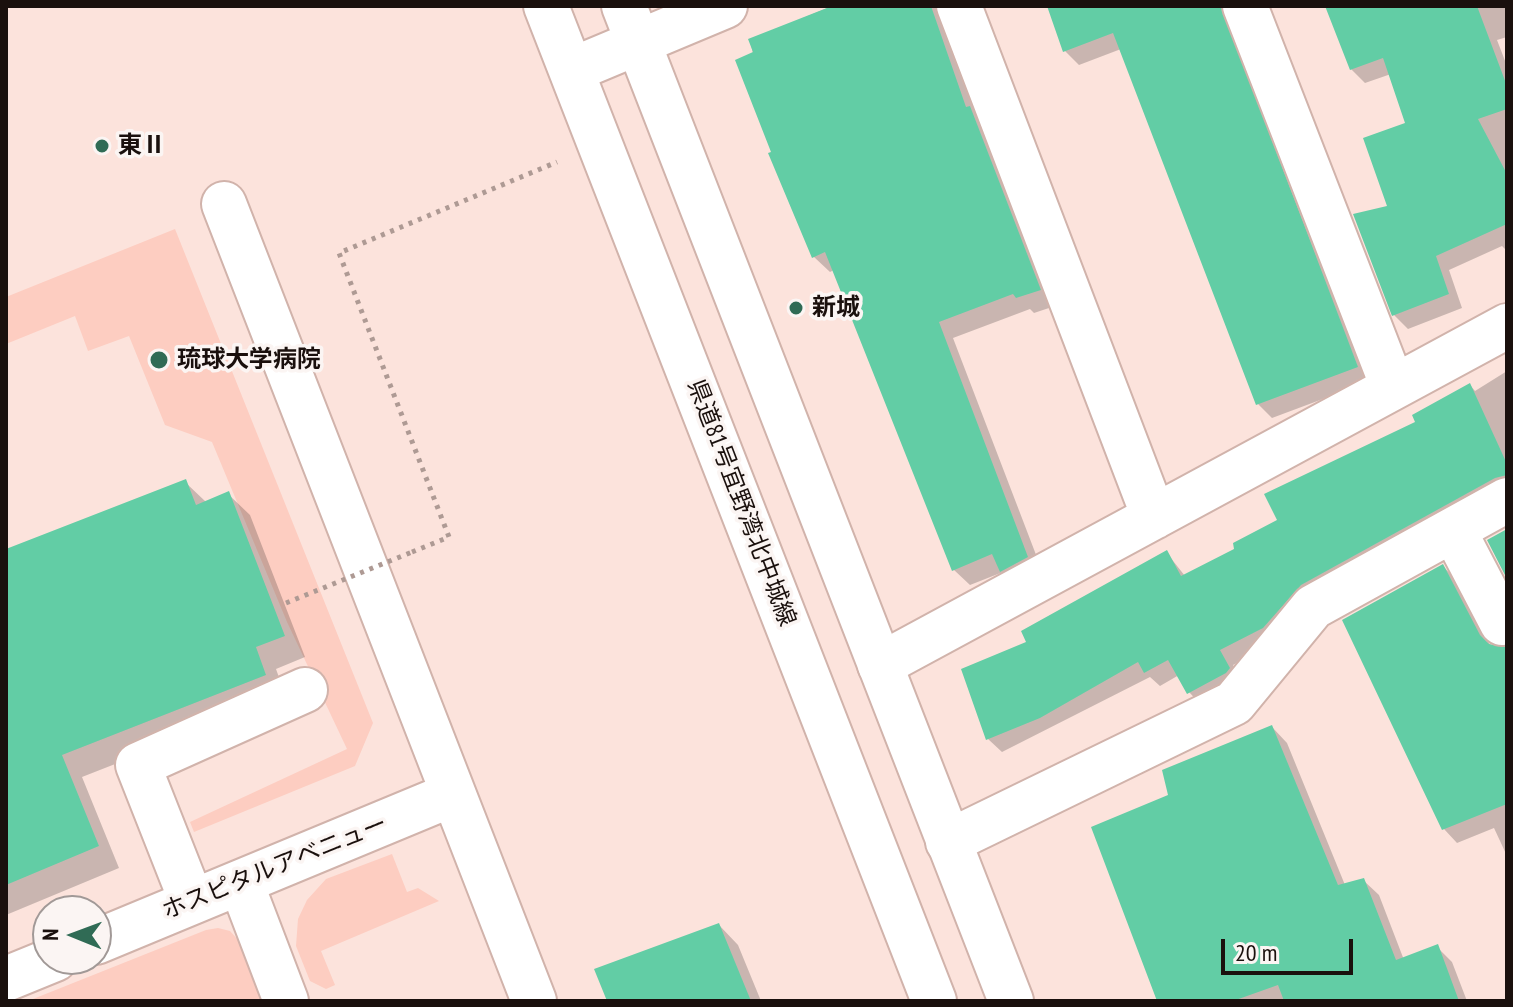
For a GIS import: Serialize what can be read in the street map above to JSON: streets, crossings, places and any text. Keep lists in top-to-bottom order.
{
  "streets": {
    "street": ["県道81号宜野湾北中城線", "ホスピタルアベニュー"]
  },
  "places": ["東Ⅱ", "新城", "琉球大学病院"],
  "scale_bar": "20 m",
  "north": "left"
}
